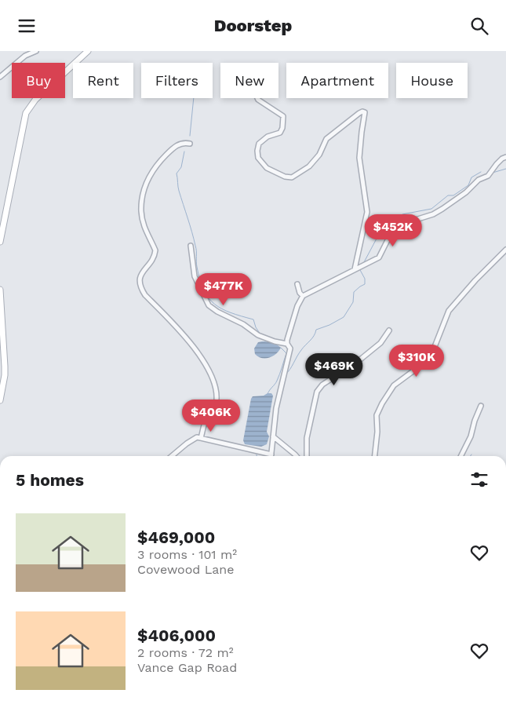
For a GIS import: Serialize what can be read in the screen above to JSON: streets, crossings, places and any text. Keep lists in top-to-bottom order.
{
  "page": {
    "header": "Doorstep",
    "chip": [
      "Buy",
      "Rent",
      "Filters",
      "New",
      "Apartment",
      "House"
    ],
    "price": [
      "$452K",
      "$477K",
      "$310K",
      "$469K",
      "$406K"
    ],
    "heading": "5 homes",
    "list": [
      {
        "name": "$469,000",
        "note": "3 rooms · 101 m² · Covewood Lane"
      },
      {
        "name": "$406,000",
        "note": "2 rooms · 72 m² · Vance Gap Road"
      }
    ]
  }
}
